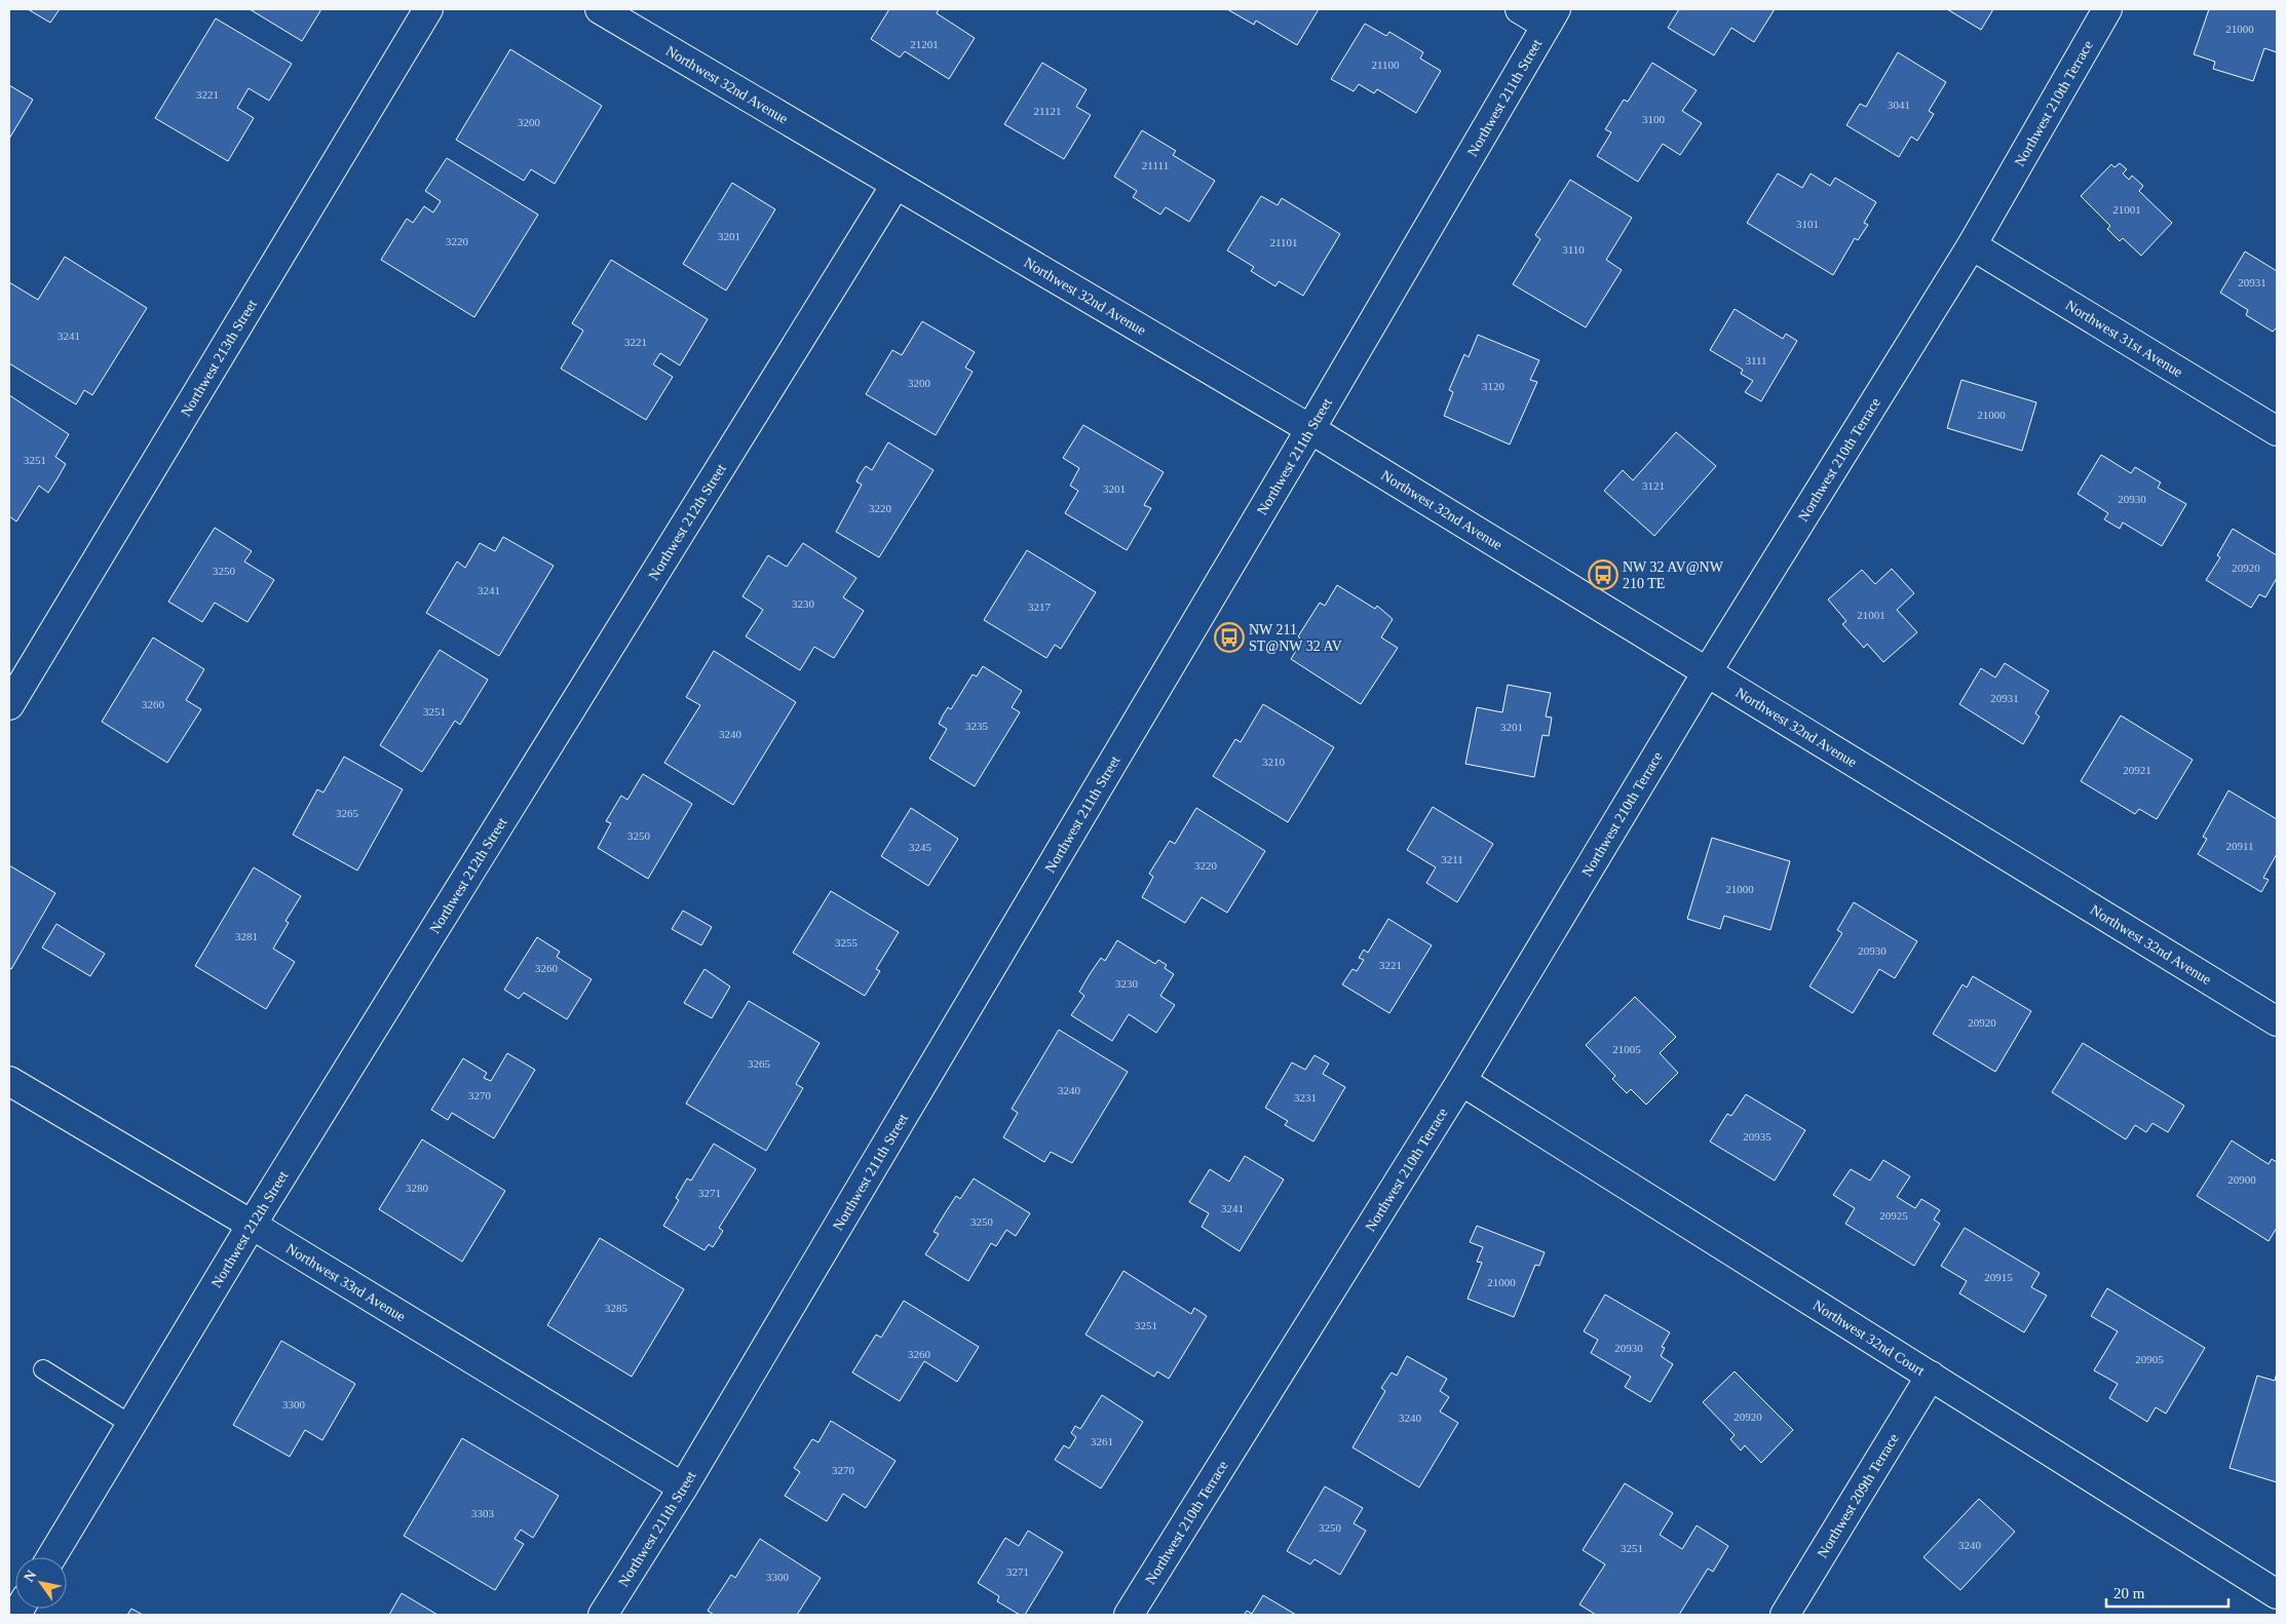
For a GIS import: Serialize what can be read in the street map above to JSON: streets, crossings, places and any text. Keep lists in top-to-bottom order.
{
  "streets": {
    "street": [
      "Northwest 32nd Avenue",
      "Northwest 211th Street",
      "Northwest 210th Terrace",
      "Northwest 31st Avenue",
      "Northwest 213th Street",
      "Northwest 212th Street",
      "Northwest 33rd Avenue",
      "Northwest 32nd Court",
      "Northwest 209th Terrace"
    ]
  },
  "crossings": [
    ["Northwest 32nd Avenue", "Northwest 211th Street"],
    ["Northwest 32nd Avenue", "Northwest 210th Terrace"],
    ["Northwest 32nd Avenue", "Northwest 212th Street"],
    ["Northwest 211th Street", "Northwest 33rd Avenue"],
    ["Northwest 210th Terrace", "Northwest 31st Avenue"],
    ["Northwest 210th Terrace", "Northwest 32nd Court"],
    ["Northwest 212th Street", "Northwest 33rd Avenue"],
    ["Northwest 32nd Court", "Northwest 209th Terrace"]
  ],
  "places": {
    "bus stop": ["NW 32 AV@NW 210 TE", "NW 211 ST@NW 32 AV"]
  },
  "house_numbers": [
    "21000",
    "21201",
    "21100",
    "3221",
    "3041",
    "21121",
    "3100",
    "3200",
    "21111",
    "21001",
    "3101",
    "3201",
    "3220",
    "21101",
    "3110",
    "20931",
    "3241",
    "3221",
    "3111",
    "3200",
    "3120",
    "21000",
    "3251",
    "3121",
    "3201",
    "20930",
    "3220",
    "20920",
    "3250",
    "3241",
    "3230",
    "3217",
    "21001",
    "20931",
    "3260",
    "3251",
    "3235",
    "3201",
    "3240",
    "3210",
    "20921",
    "3265",
    "3250",
    "20911",
    "3245",
    "3211",
    "3220",
    "21000",
    "3281",
    "3255",
    "20930",
    "3221",
    "3260",
    "3230",
    "20920",
    "21005",
    "3265",
    "3240",
    "3270",
    "3231",
    "20935",
    "20900",
    "3280",
    "3271",
    "3241",
    "20925",
    "3250",
    "20915",
    "21000",
    "3285",
    "3251",
    "20930",
    "3260",
    "20905",
    "3300",
    "20920",
    "3240",
    "3261",
    "3270",
    "3303",
    "3250",
    "3240",
    "3251",
    "3271",
    "3300"
  ],
  "scale_bar": "20 m",
  "north": "top left"
}
